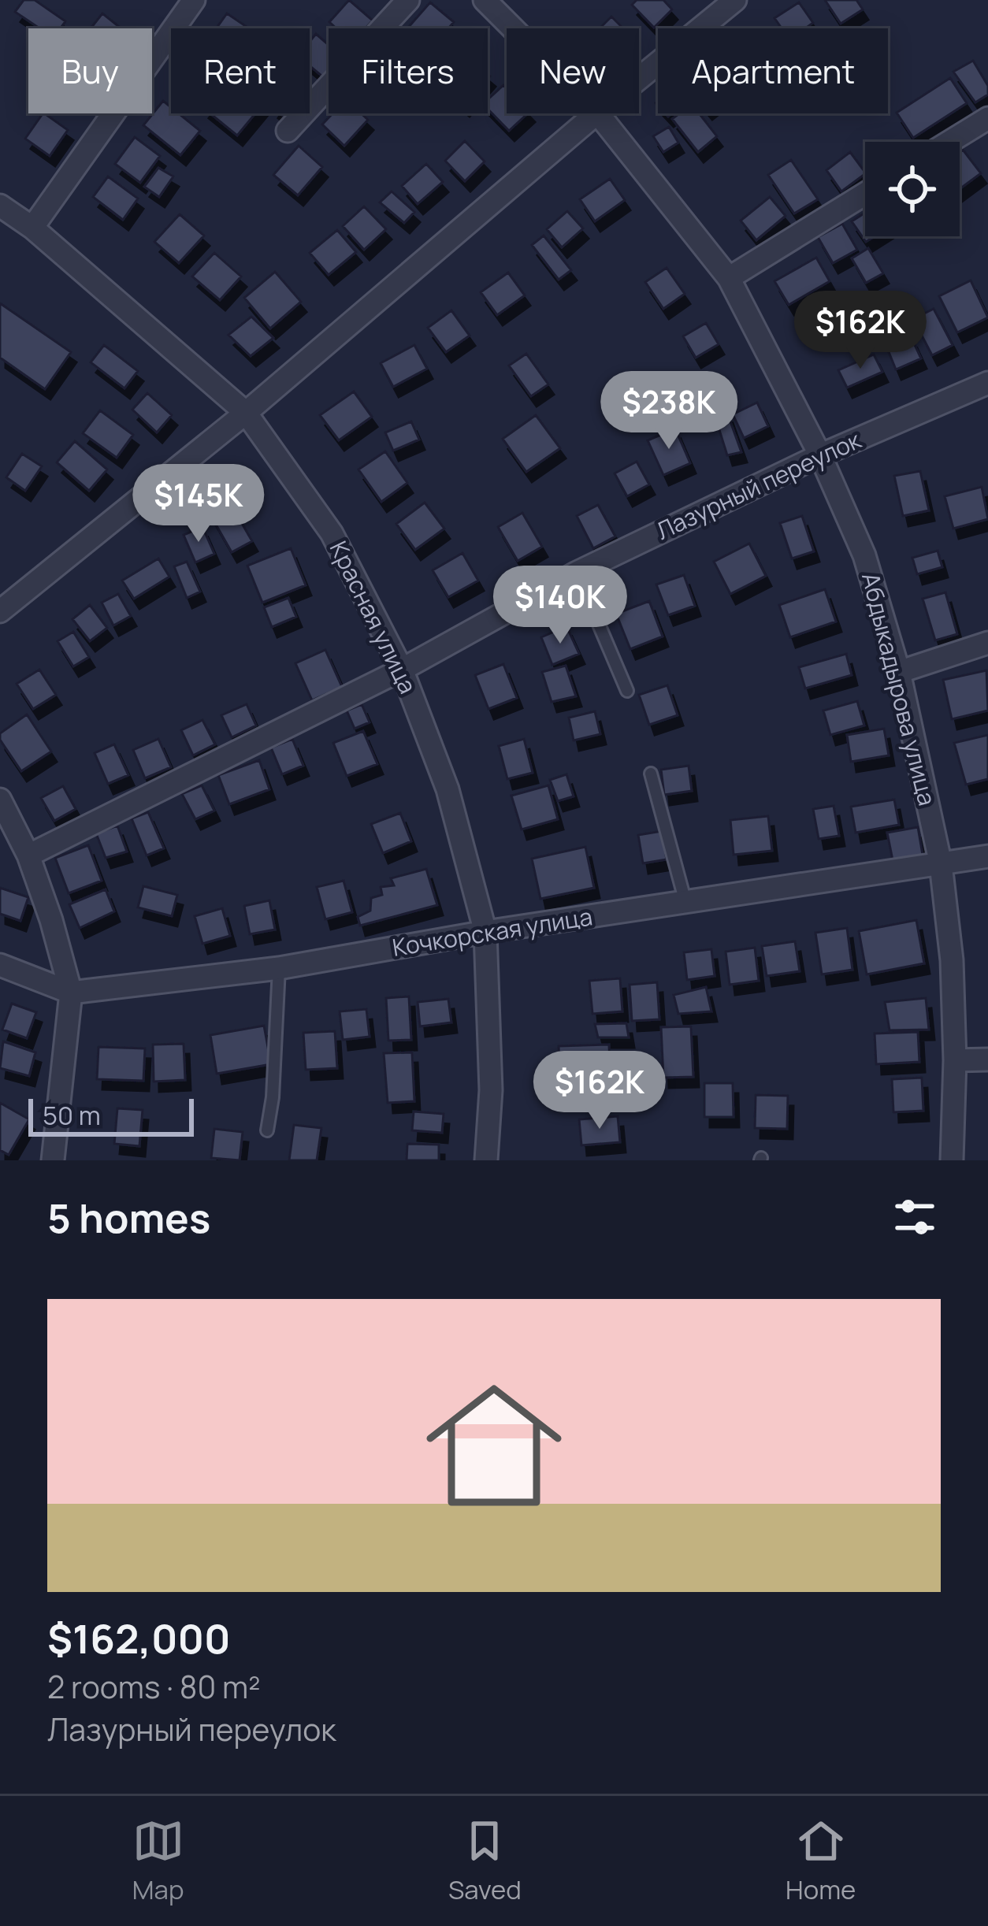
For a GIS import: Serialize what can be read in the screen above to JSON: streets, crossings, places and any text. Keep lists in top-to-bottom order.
{
  "streets": {
    "street": [
      "Лазурный переулок",
      "Красная улица",
      "Абдыкадырова улица",
      "Кочкорская улица"
    ]
  },
  "crossings": [
    ["Лазурный переулок", "Красная улица"],
    ["Лазурный переулок", "Абдыкадырова улица"],
    ["Красная улица", "Кочкорская улица"],
    ["Абдыкадырова улица", "Кочкорская улица"]
  ],
  "scale_bar": "50 m",
  "page": {
    "chip": [
      "Buy",
      "Rent",
      "Filters",
      "New",
      "Apartment"
    ],
    "price": [
      "$162K",
      "$238K",
      "$145K",
      "$140K",
      "$162K"
    ],
    "scale": "50 m",
    "heading": "5 homes",
    "list": [
      {
        "name": "$162,000",
        "note": "2 rooms · 80 m² · Лазурный переулок"
      }
    ],
    "tabs": ["Map", "Saved", "Home"]
  }
}
